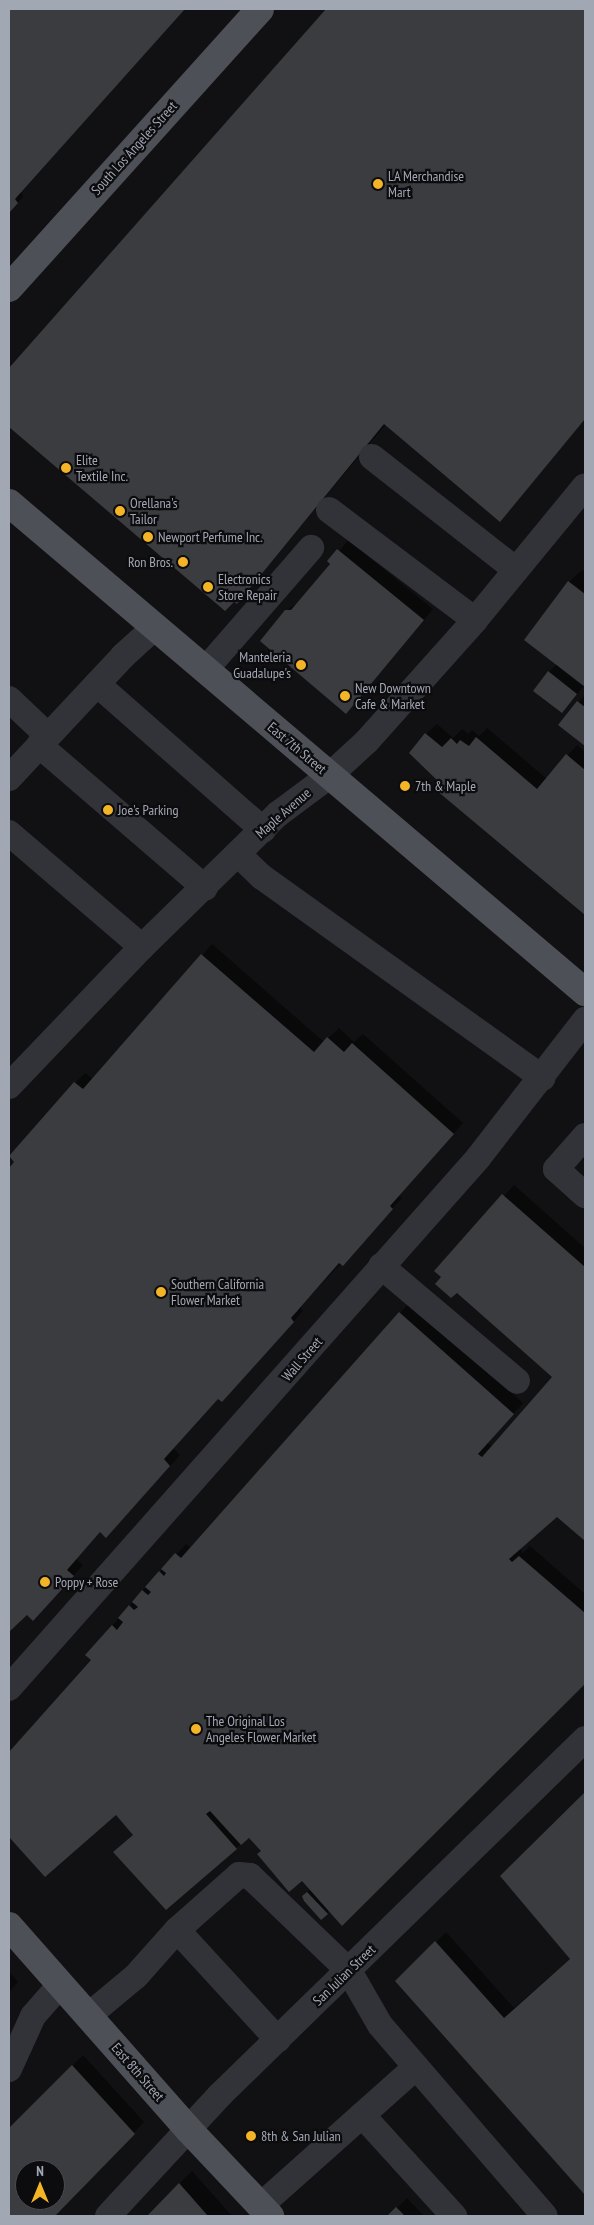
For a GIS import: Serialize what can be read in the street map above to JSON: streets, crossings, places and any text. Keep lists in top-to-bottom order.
{
  "streets": {
    "main road": ["South Los Angeles Street", "East 7th Street", "East 8th Street"],
    "street": ["Maple Avenue", "Wall Street", "San Julian Street"]
  },
  "crossings": [
    ["East 7th Street", "Maple Avenue"],
    ["San Julian Street", "East 8th Street"]
  ],
  "places": [
    "LA Merchandise Mart",
    "Elite Textile Inc.",
    "Orellana's Tailor",
    "Newport Perfume Inc.",
    "Ron Bros.",
    "Electronics Store Repair",
    "Manteleria Guadalupe's",
    "New Downtown Cafe & Market",
    "7th & Maple",
    "Joe's Parking",
    "Southern California Flower Market",
    "Poppy + Rose",
    "The Original Los Angeles Flower Market",
    "8th & San Julian"
  ],
  "north": "top"
}
